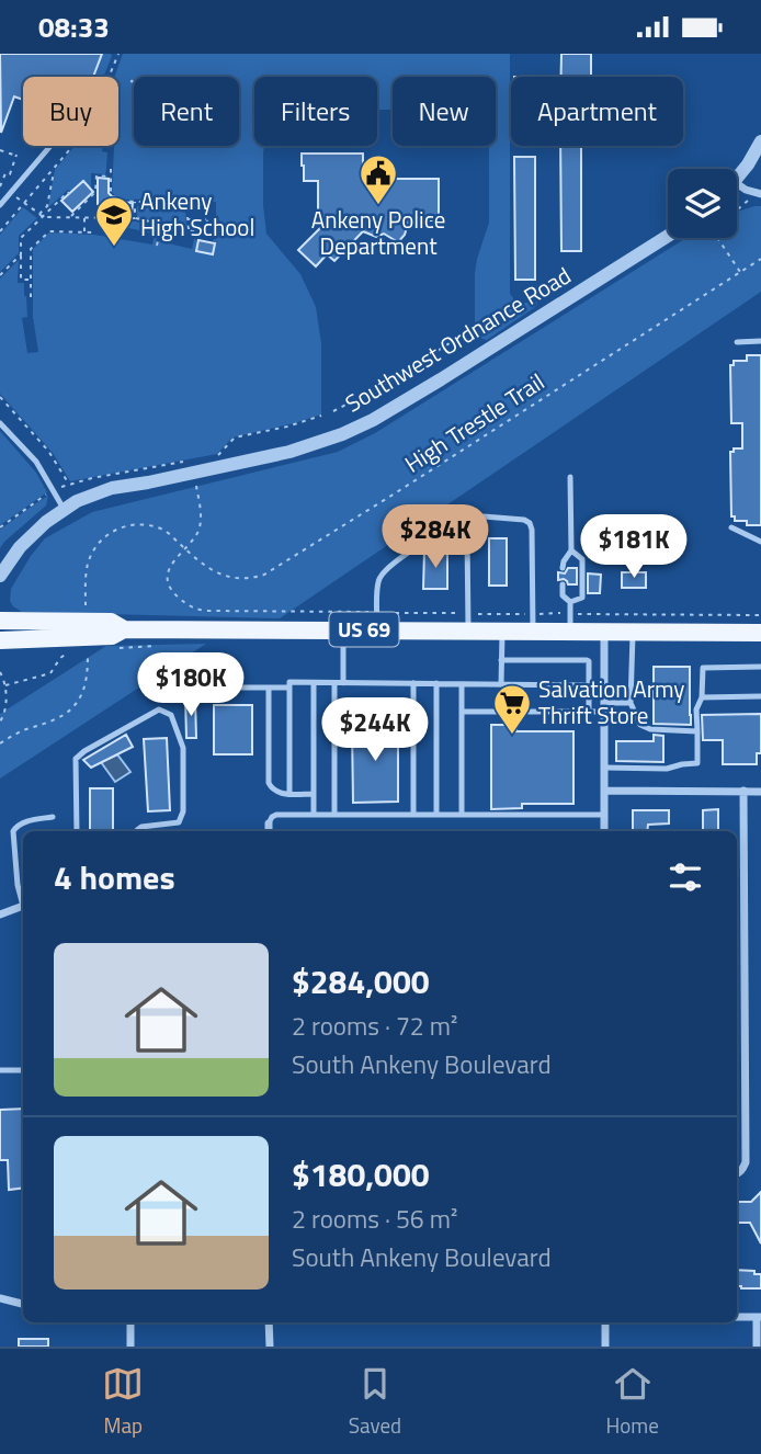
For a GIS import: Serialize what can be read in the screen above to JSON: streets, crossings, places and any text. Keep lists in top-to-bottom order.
{
  "streets": {
    "main road": ["US 69"],
    "street": ["Southwest Ordnance Road"],
    "path": ["High Trestle Trail"]
  },
  "places": {
    "public building": ["Ankeny Police Department"],
    "school or university": ["Ankeny High School"],
    "supermarket": ["Salvation Army Thrift Store"]
  },
  "page": {
    "status": "08:33",
    "chip": [
      "Buy",
      "Rent",
      "Filters",
      "New",
      "Apartment"
    ],
    "price": [
      "$284K",
      "$181K",
      "$180K",
      "$244K"
    ],
    "heading": "4 homes",
    "list": [
      {
        "name": "$284,000",
        "note": "2 rooms · 72 m² · South Ankeny Boulevard"
      },
      {
        "name": "$180,000",
        "note": "2 rooms · 56 m² · South Ankeny Boulevard"
      }
    ],
    "tabs": ["Map", "Saved", "Home"]
  }
}
